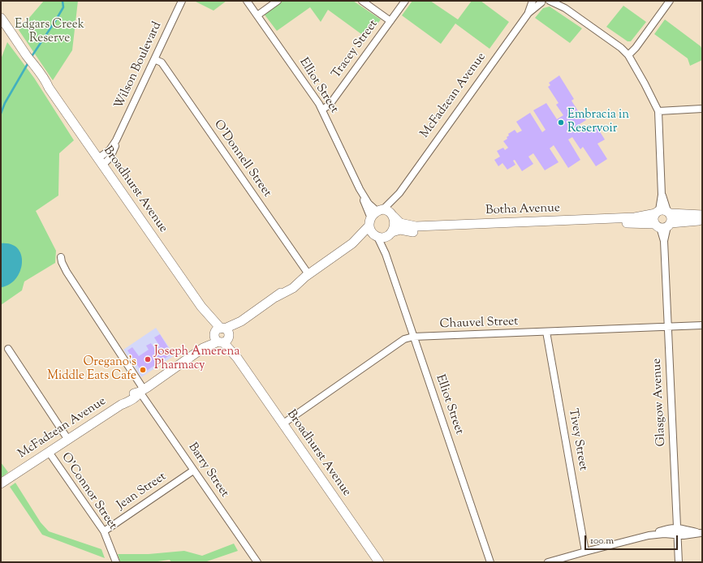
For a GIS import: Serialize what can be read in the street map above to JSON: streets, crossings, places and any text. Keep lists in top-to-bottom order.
{
  "streets": {
    "street": [
      "Tracey Street",
      "Wilson Boulevard",
      "Elliot Street",
      "McFadzean Avenue",
      "O'Donnell Street",
      "Broadhurst Avenue",
      "Botha Avenue",
      "Chauvel Street",
      "Glasgow Avenue",
      "Tivey Street",
      "Barry Street",
      "O'Connor Street",
      "Jean Street"
    ]
  },
  "crossings": [
    ["Tracey Street", "Elliot Street"],
    ["Wilson Boulevard", "O'Donnell Street"],
    ["Wilson Boulevard", "Broadhurst Avenue"],
    ["Elliot Street", "McFadzean Avenue"],
    ["Elliot Street", "Botha Avenue"],
    ["Elliot Street", "Chauvel Street"],
    ["McFadzean Avenue", "O'Donnell Street"],
    ["McFadzean Avenue", "Broadhurst Avenue"],
    ["McFadzean Avenue", "Botha Avenue"],
    ["McFadzean Avenue", "Barry Street"],
    ["McFadzean Avenue", "O'Connor Street"],
    ["Broadhurst Avenue", "Chauvel Street"],
    ["Botha Avenue", "Glasgow Avenue"],
    ["Chauvel Street", "Glasgow Avenue"],
    ["Chauvel Street", "Tivey Street"],
    ["Barry Street", "Jean Street"],
    ["O'Connor Street", "Jean Street"]
  ],
  "parks": ["Edgars Creek Reserve"],
  "places": ["Embracia in Reservoir", "Joseph Amerena Pharmacy", "Oregano's Middle Eats Cafe"],
  "scale_bar": "100 m"
}
